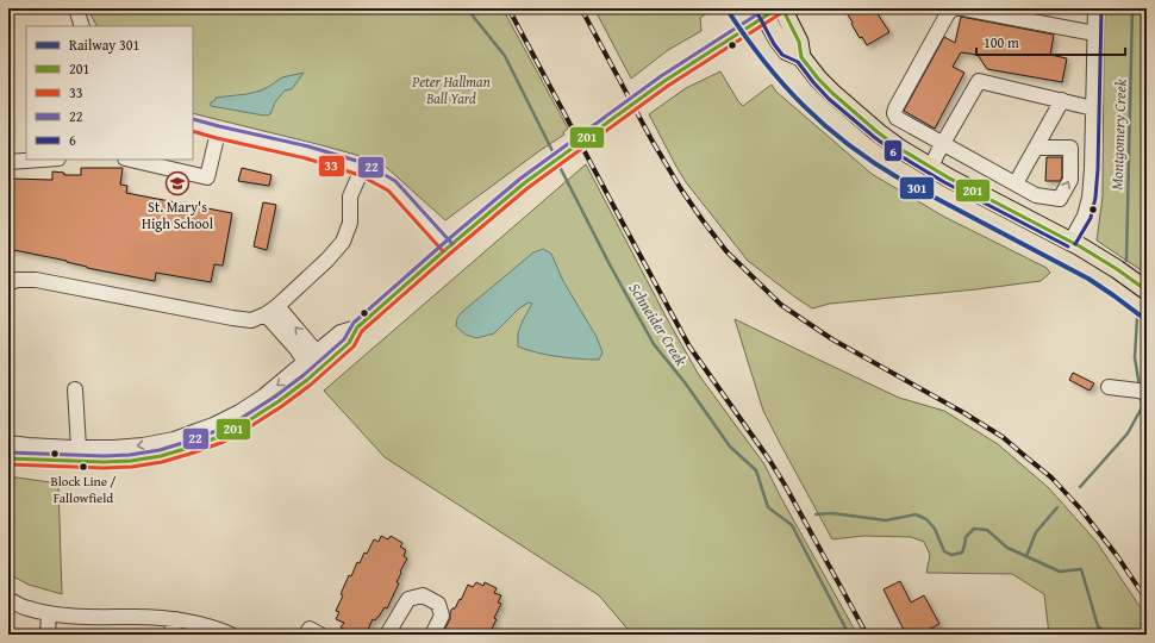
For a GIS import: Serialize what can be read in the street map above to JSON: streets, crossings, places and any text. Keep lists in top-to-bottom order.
{
  "water": ["Montgomery Creek", "Schneider Creek"],
  "parks": ["Peter Hallman Ball Yard"],
  "places": {
    "school or university": ["St. Mary's High School"],
    "other": ["Block Line / Fallowfield"]
  },
  "lines": [
    "rail line 301",
    "transit line 201",
    "transit line 6",
    "transit line 22",
    "transit line 33"
  ],
  "legend": [
    "Railway 301",
    "201",
    "33",
    "22",
    "6"
  ],
  "scale_bar": "100 m"
}
